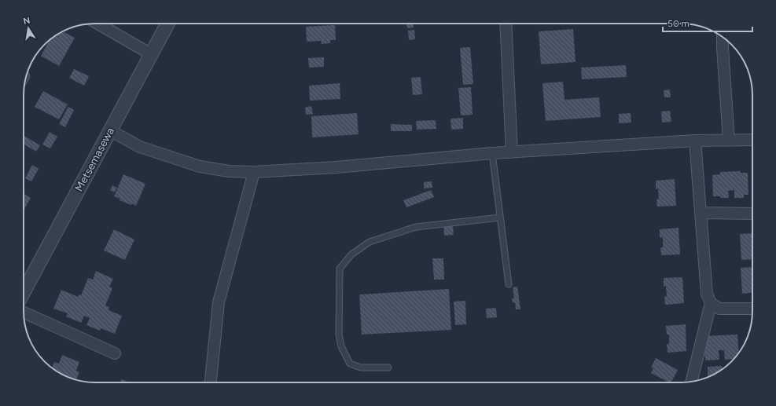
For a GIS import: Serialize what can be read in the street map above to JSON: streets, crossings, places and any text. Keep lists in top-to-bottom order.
{
  "streets": {
    "street": ["Metsemasewa"]
  },
  "scale_bar": "50 m",
  "north": "top"
}
